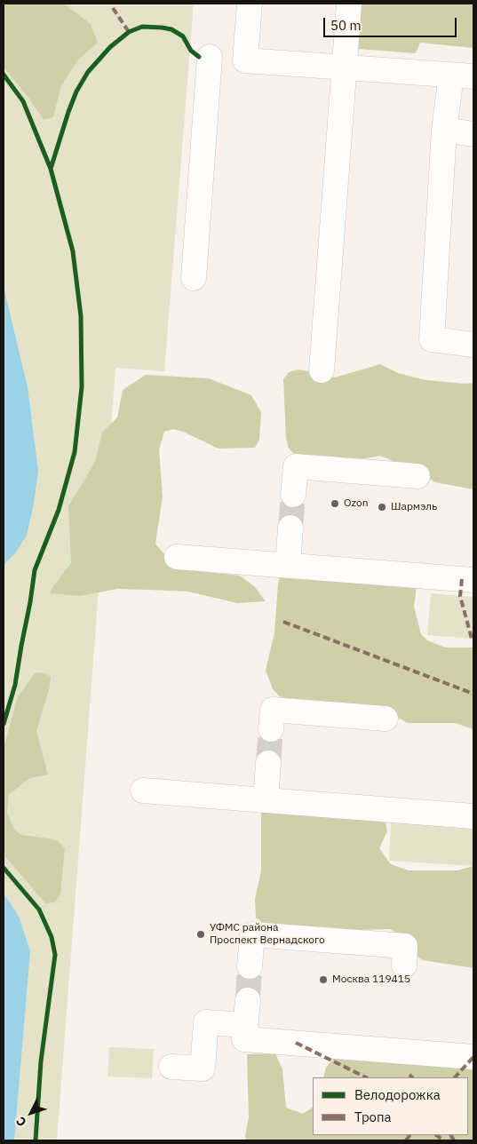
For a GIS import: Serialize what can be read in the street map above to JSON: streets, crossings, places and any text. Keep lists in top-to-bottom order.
{
  "places": [
    "Ozon",
    "Шармэль",
    "УФМС района Проспект Вернадского",
    "Москва 119415"
  ],
  "legend": ["Велодорожка", "Тропа"],
  "scale_bar": "50 m",
  "north": "bottom left"
}
